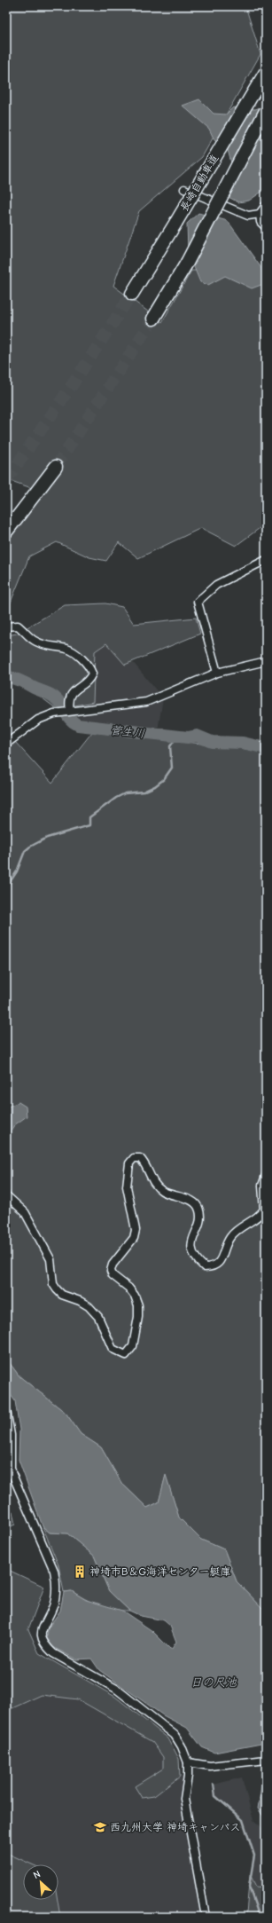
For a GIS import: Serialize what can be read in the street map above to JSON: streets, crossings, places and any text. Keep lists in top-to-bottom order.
{
  "streets": {
    "highway": ["長崎自動車道"]
  },
  "water": ["菅生川", "日の尺池"],
  "places": {
    "building": ["神埼市B＆G海洋センター艇庫"],
    "school or university": ["西九州大学 神埼キャンパス"]
  },
  "north": "top left"
}
